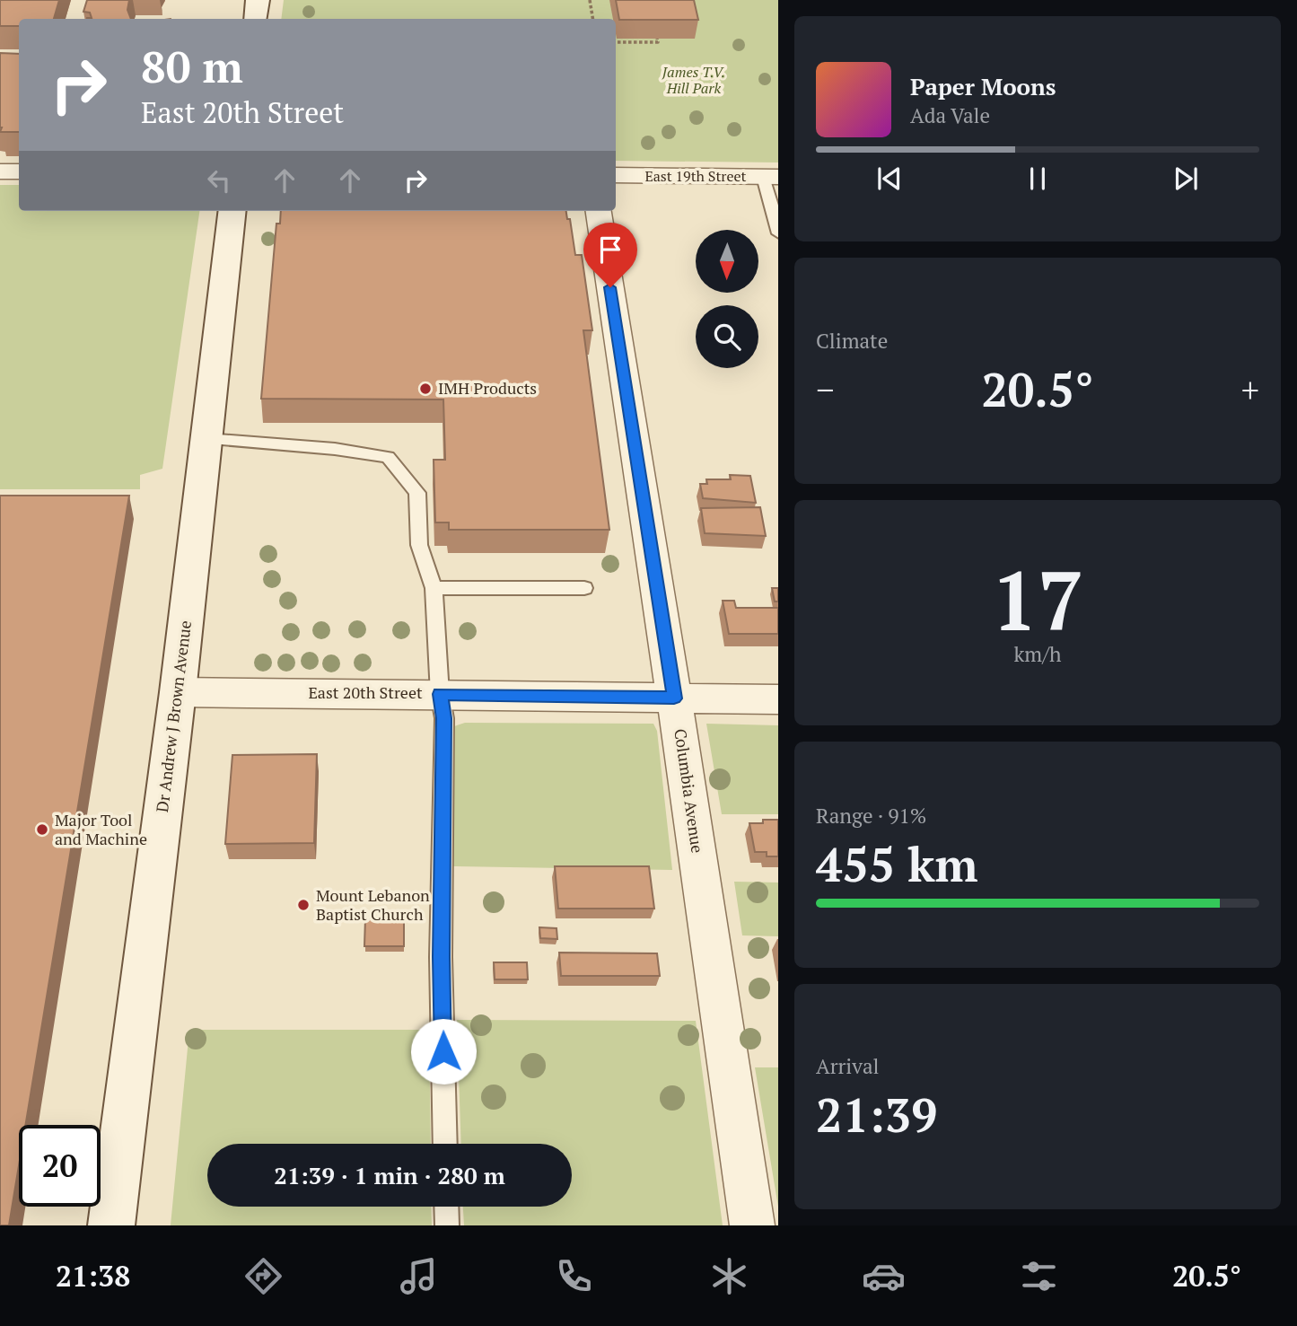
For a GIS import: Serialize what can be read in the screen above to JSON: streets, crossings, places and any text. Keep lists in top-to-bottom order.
{
  "streets": {
    "main road": ["Dr Andrew J Brown Avenue"],
    "street": ["East 19th Street", "East 20th Street", "Columbia Avenue"]
  },
  "crossings": [
    ["East 20th Street", "Dr Andrew J Brown Avenue"],
    ["East 20th Street", "Columbia Avenue"]
  ],
  "parks": ["James T.V. Hill Park"],
  "places": ["IMH Products", "Major Tool and Machine", "Mount Lebanon Baptist Church"],
  "north": "bottom",
  "page": {
    "turn": ["80 m", "East 20th Street"],
    "song": ["Paper Moons", "Ada Vale"],
    "tile": [
      "Climate",
      ["17", "km/h"],
      ["Range · 91%", "455 km"],
      ["Arrival", "21:39"]
    ],
    "heat": ["−", "20.5°", "+"],
    "limit": "20",
    "trip": "21:39 · 1 min · 280 m",
    "tabs": ["21:38", "20.5°"]
  }
}
